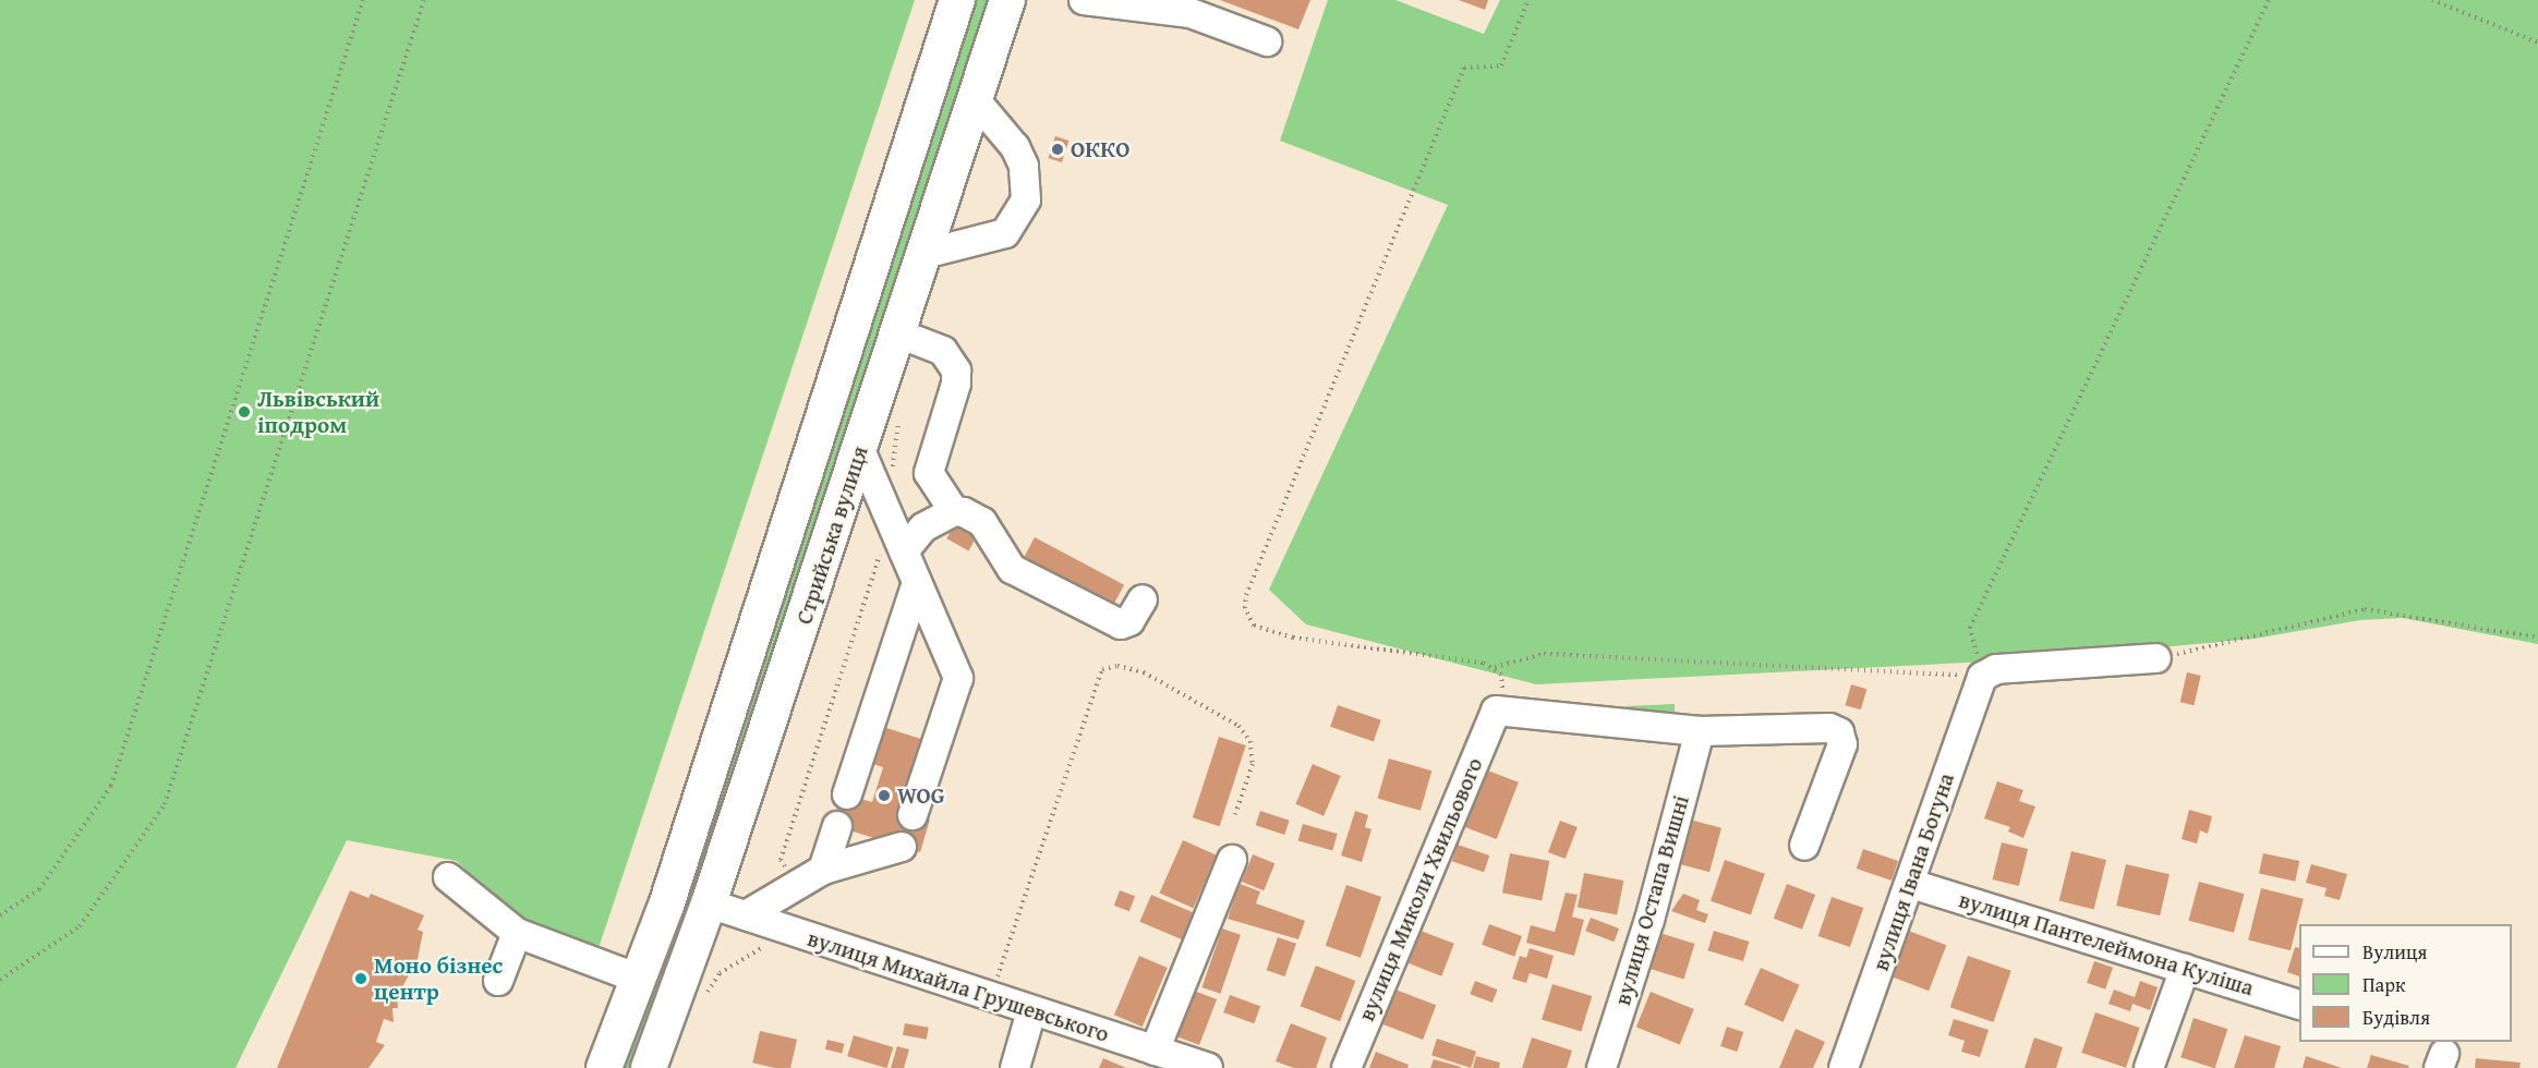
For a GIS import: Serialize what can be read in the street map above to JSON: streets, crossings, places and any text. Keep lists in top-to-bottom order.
{
  "streets": {
    "main road": ["Стрийська вулиця"],
    "street": [
      "вулиця Івана Богуна",
      "вулиця Миколи Хвильового",
      "вулиця Остапа Вишні",
      "вулиця Пантелеймона Куліша",
      "вулиця Михайла Грушевського"
    ]
  },
  "crossings": [
    ["Стрийська вулиця", "вулиця Михайла Грушевського"],
    ["вулиця Івана Богуна", "вулиця Пантелеймона Куліша"]
  ],
  "places": [
    "ОККО",
    "Львівський іподром",
    "WOG",
    "Моно бізнес центр"
  ],
  "legend": ["Вулиця", "Парк", "Будівля"]
}
